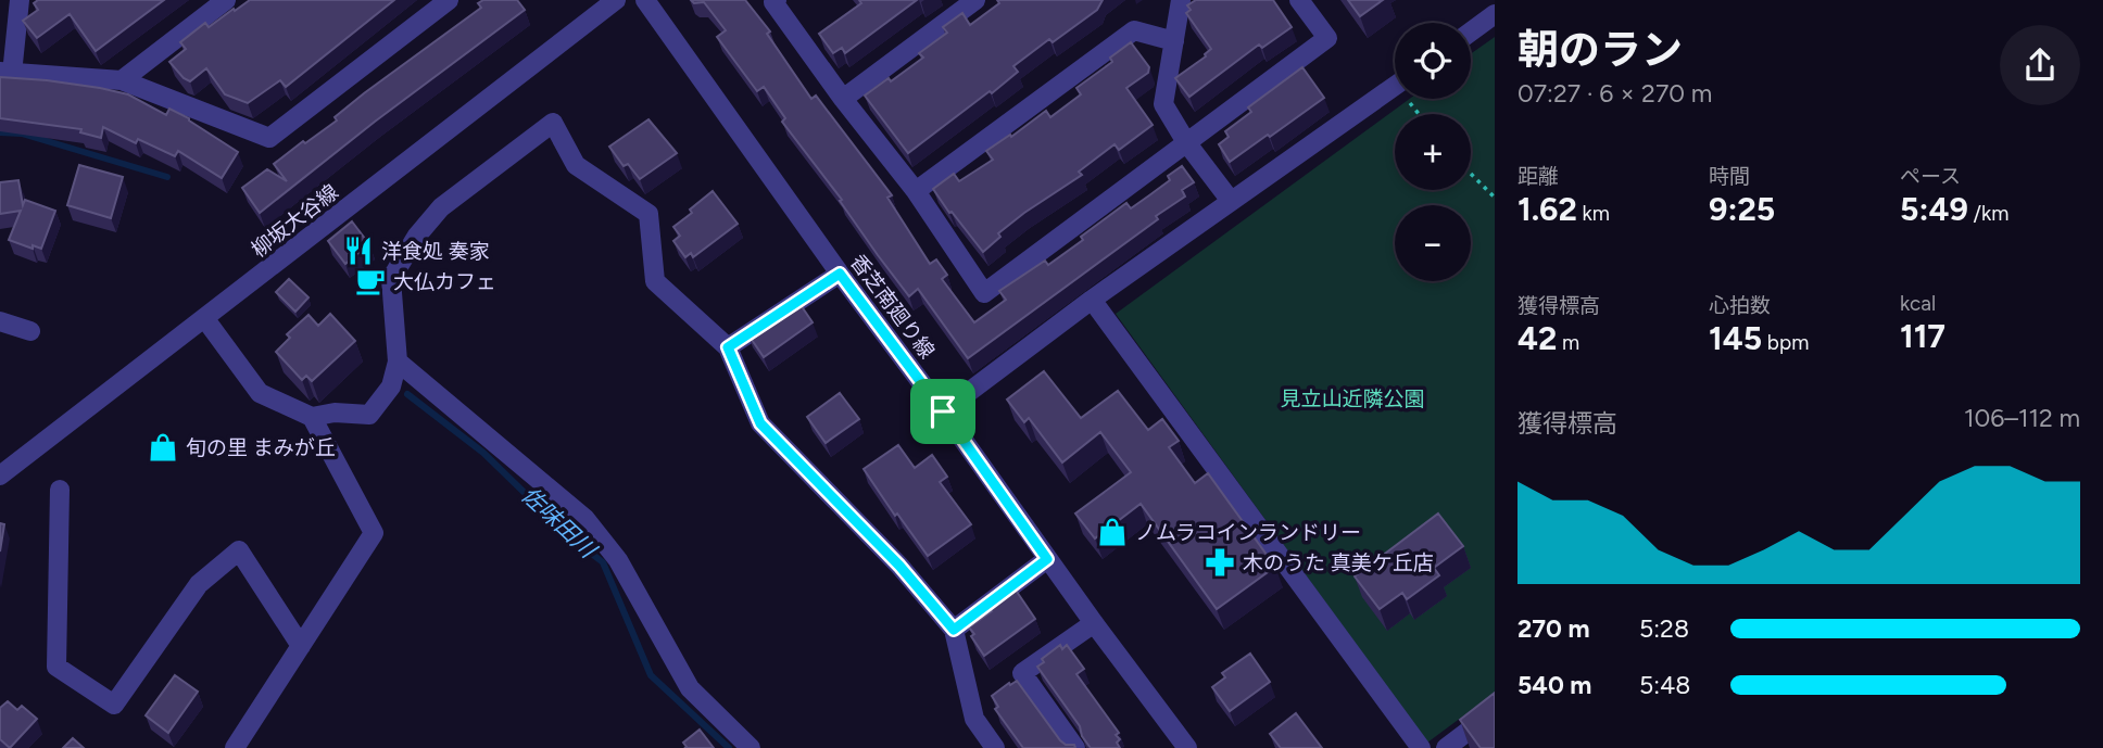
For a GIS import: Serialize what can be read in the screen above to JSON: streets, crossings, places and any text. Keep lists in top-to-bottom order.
{
  "streets": {
    "street": ["柳坂大谷線", "香芝南廻り線"]
  },
  "water": ["佐味田川"],
  "parks": ["見立山近隣公園"],
  "places": {
    "restaurant": ["洋食処 奏家"],
    "cafe": ["大仏カフェ"],
    "shop": ["旬の里 まみが丘", "ノムラコインランドリー"],
    "pharmacy": ["木のうた 真美ケ丘店"]
  },
  "page": {
    "heading": ["朝のラン", "07:27 · 6 × 270 m"],
    "map_buttons": ["+", "−"],
    "stats": [
      ["距離", "1.62 km"],
      ["時間", "9:25"],
      ["ペース", "5:49 /km"],
      ["獲得標高", "42 m"],
      ["心拍数", "145 bpm"],
      ["kcal", "117"]
    ],
    "chart": ["獲得標高", "106–112 m"],
    "list": [
      {
        "name": "270 m",
        "note": "5:28"
      },
      {
        "name": "540 m",
        "note": "5:48"
      }
    ]
  }
}
